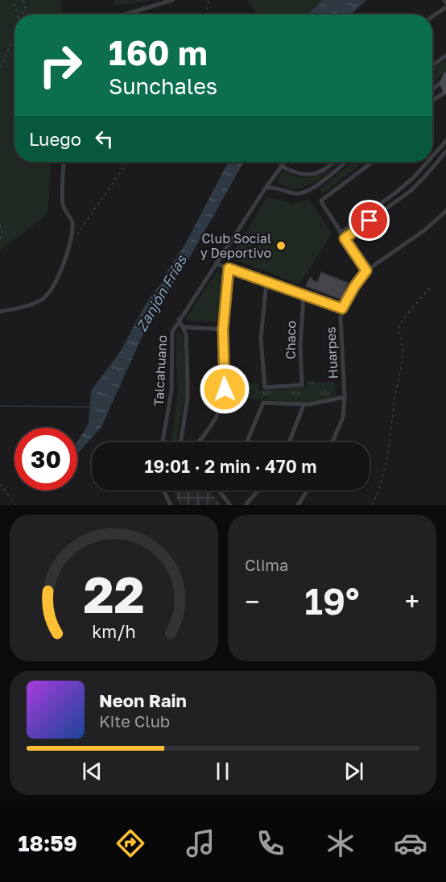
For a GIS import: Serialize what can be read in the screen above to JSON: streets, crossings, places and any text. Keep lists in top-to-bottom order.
{
  "streets": {
    "street": ["Chaco", "Huarpes", "Talcahuano"]
  },
  "water": ["Zanjón Frías"],
  "places": ["Club Social y Deportivo"],
  "page": {
    "turn": ["160 m", "Sunchales"],
    "then": "Luego",
    "limit": "30",
    "trip": "19:01 · 2 min · 470 m",
    "tile": "Clima",
    "heat": ["−", "19°", "+"],
    "song": ["Neon Rain", "Kite Club"],
    "tabs": "18:59",
    "gauge": ["22", "km/h"]
  }
}
